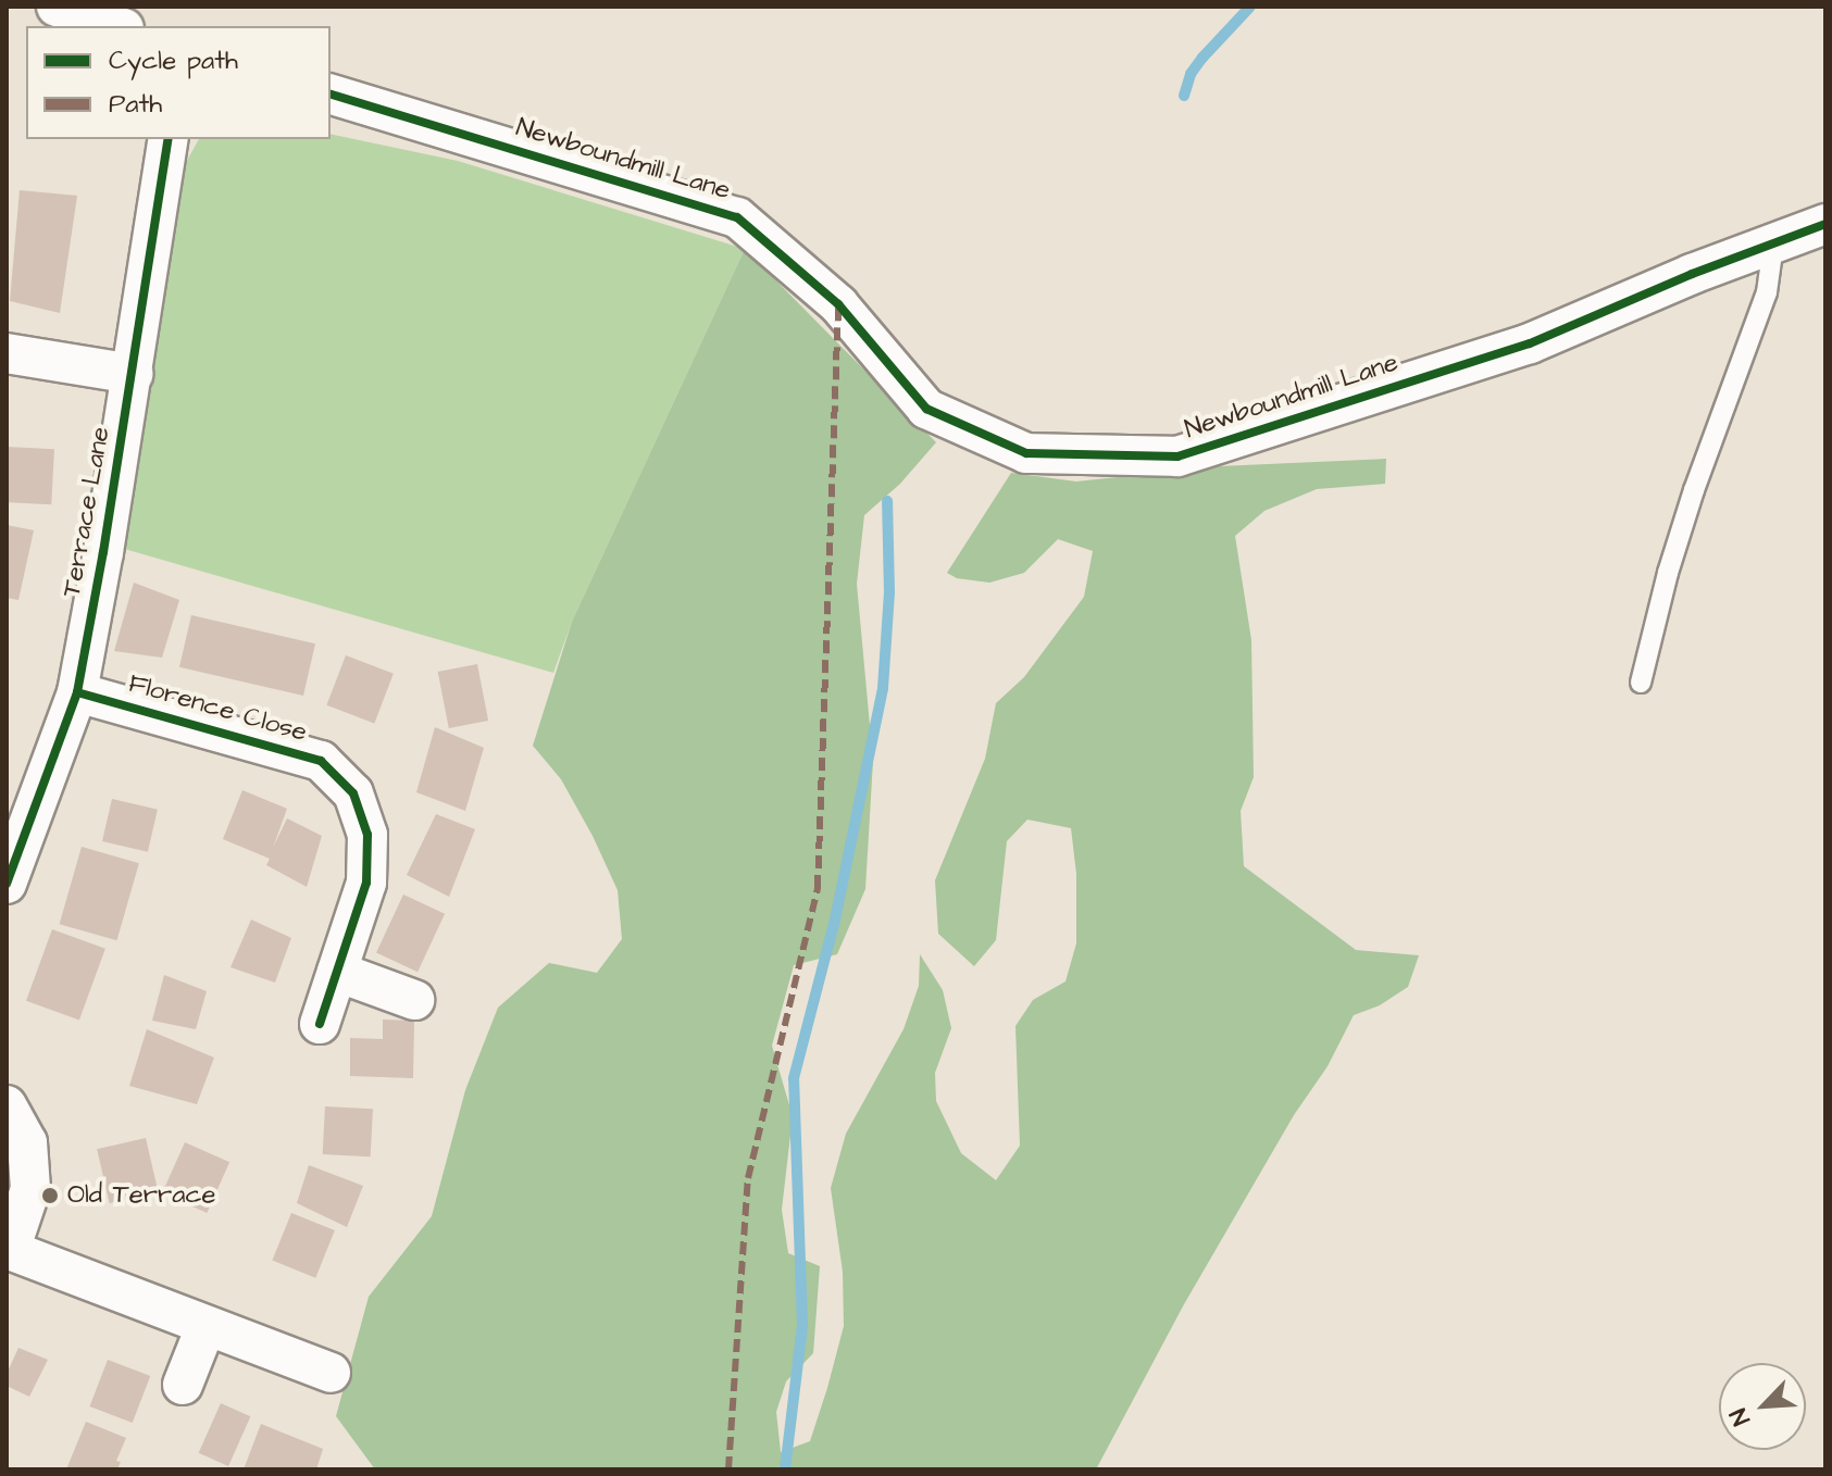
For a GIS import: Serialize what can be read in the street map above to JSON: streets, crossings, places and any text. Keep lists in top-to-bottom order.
{
  "streets": {
    "street": ["Newboundmill Lane", "Terrace Lane", "Florence Close"]
  },
  "crossings": [
    ["Terrace Lane", "Florence Close"]
  ],
  "places": ["Old Terrace"],
  "legend": ["Cycle path", "Path"],
  "north": "bottom left"
}
